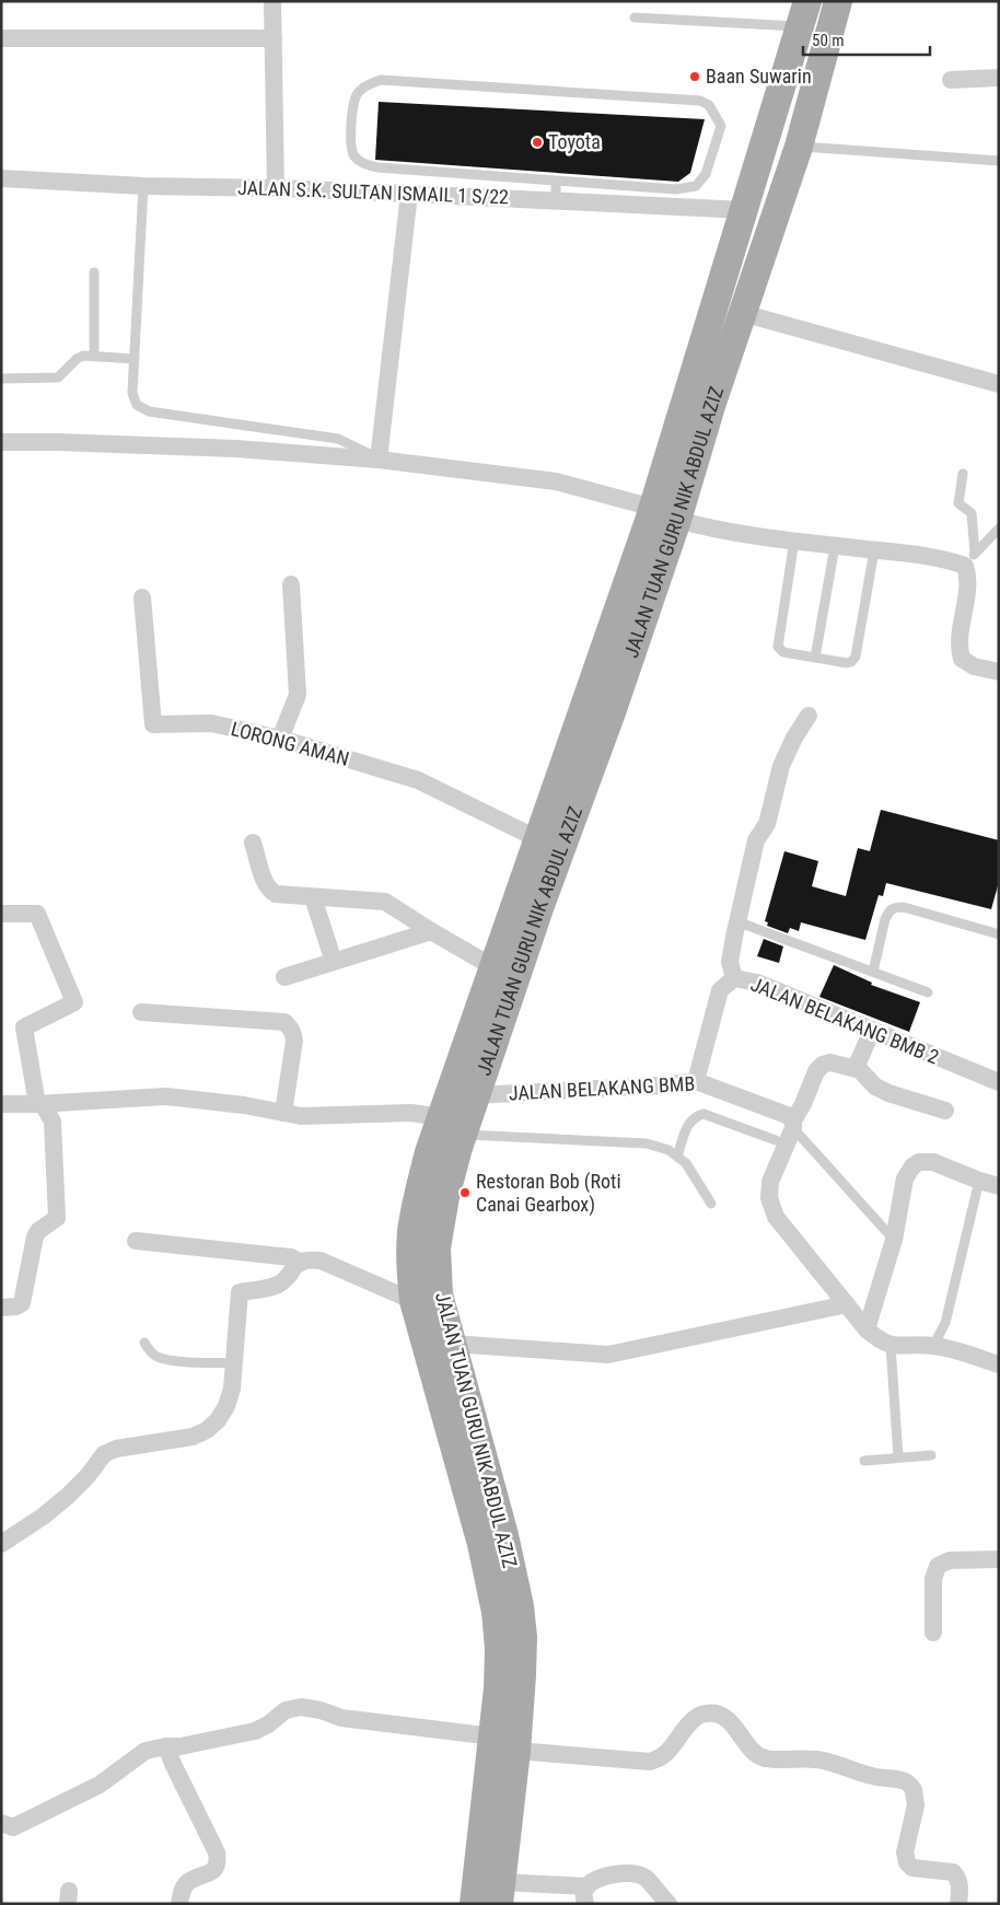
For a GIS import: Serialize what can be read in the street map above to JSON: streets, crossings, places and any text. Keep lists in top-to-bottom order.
{
  "streets": {
    "main road": ["JALAN TUAN GURU NIK ABDUL AZIZ"],
    "street": [
      "JALAN S.K. SULTAN ISMAIL 1 S/22",
      "LORONG AMAN",
      "JALAN BELAKANG BMB 2",
      "JALAN BELAKANG BMB"
    ]
  },
  "crossings": [
    ["JALAN S.K. SULTAN ISMAIL 1 S/22", "JALAN TUAN GURU NIK ABDUL AZIZ"],
    ["JALAN TUAN GURU NIK ABDUL AZIZ", "LORONG AMAN"],
    ["JALAN TUAN GURU NIK ABDUL AZIZ", "JALAN BELAKANG BMB"],
    ["JALAN BELAKANG BMB 2", "JALAN BELAKANG BMB"]
  ],
  "places": ["Baan Suwarin", "Toyota", "Restoran Bob (Roti Canai Gearbox)"],
  "scale_bar": "50 m"
}
